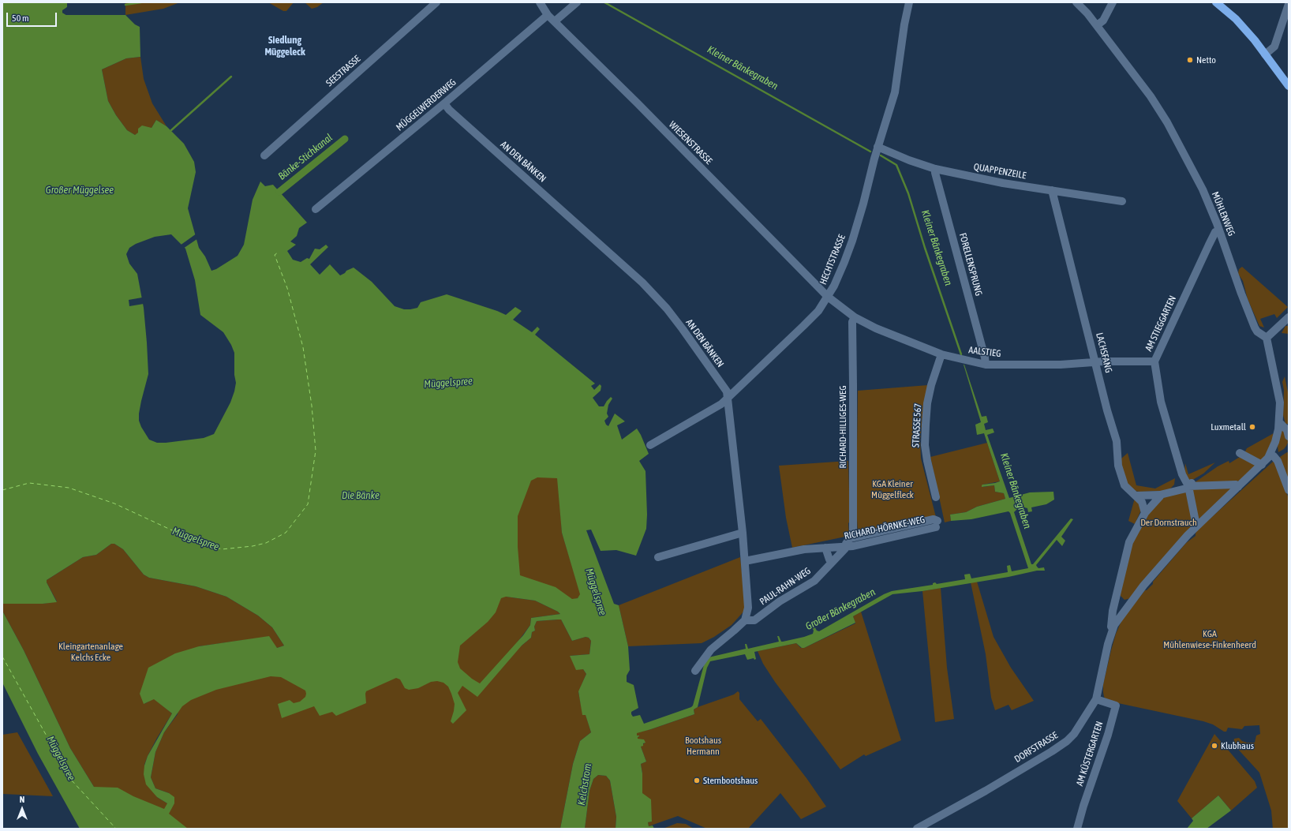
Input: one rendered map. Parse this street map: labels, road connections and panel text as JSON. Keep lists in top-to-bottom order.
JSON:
{
  "streets": {
    "street": [
      "SEESTRASSE",
      "MÜGGELWERDERWEG",
      "WIESENSTRASSE",
      "AN DEN BÄNKEN",
      "QUAPPENZEILE",
      "MÜHLENWEG",
      "HECHTSTRASSE",
      "FORELLENSPRUNG",
      "AM STIEGGARTEN",
      "AALSTIEG",
      "LACHSFANG",
      "STRASSE 567",
      "RICHARD-HILLIGES-WEG",
      "RICHARD-HÖRNKE-WEG",
      "PAUL-RAHN-WEG",
      "DORFSTRASSE",
      "AM KÜSTERGARTEN"
    ]
  },
  "crossings": [
    ["MÜGGELWERDERWEG", "WIESENSTRASSE"],
    ["MÜGGELWERDERWEG", "AN DEN BÄNKEN"],
    ["WIESENSTRASSE", "HECHTSTRASSE"],
    ["WIESENSTRASSE", "AALSTIEG"],
    ["AN DEN BÄNKEN", "HECHTSTRASSE"],
    ["AN DEN BÄNKEN", "RICHARD-HÖRNKE-WEG"],
    ["AN DEN BÄNKEN", "PAUL-RAHN-WEG"],
    ["QUAPPENZEILE", "HECHTSTRASSE"],
    ["QUAPPENZEILE", "FORELLENSPRUNG"],
    ["QUAPPENZEILE", "LACHSFANG"],
    ["MÜHLENWEG", "AM STIEGGARTEN"],
    ["HECHTSTRASSE", "AALSTIEG"],
    ["FORELLENSPRUNG", "AALSTIEG"],
    ["AM STIEGGARTEN", "AALSTIEG"],
    ["AM STIEGGARTEN", "DORFSTRASSE"],
    ["AALSTIEG", "LACHSFANG"],
    ["AALSTIEG", "STRASSE 567"],
    ["AALSTIEG", "RICHARD-HILLIGES-WEG"],
    ["LACHSFANG", "DORFSTRASSE"],
    ["RICHARD-HILLIGES-WEG", "RICHARD-HÖRNKE-WEG"],
    ["RICHARD-HILLIGES-WEG", "PAUL-RAHN-WEG"],
    ["RICHARD-HÖRNKE-WEG", "PAUL-RAHN-WEG"],
    ["DORFSTRASSE", "AM KÜSTERGARTEN"]
  ],
  "districts": ["Siedlung Müggeleck"],
  "water": [
    "Kleiner Bänkegraben",
    "Bänke-Stichkanal",
    "Großer Müggelsee",
    "Müggelspree",
    "Die Bänke",
    "Großer Bänkegraben",
    "Kelchstrom"
  ],
  "parks": [
    "KGA Kleiner Müggelfleck",
    "Der Dornstrauch",
    "KGA Mühlenwiese-Finkenheerd",
    "Kleingartenanlage Kelchs Ecke",
    "Bootshaus Hermann"
  ],
  "places": [
    "Netto",
    "Luxmetall",
    "Klubhaus",
    "Sternbootshaus"
  ],
  "scale_bar": "50 m",
  "north": "top"
}
